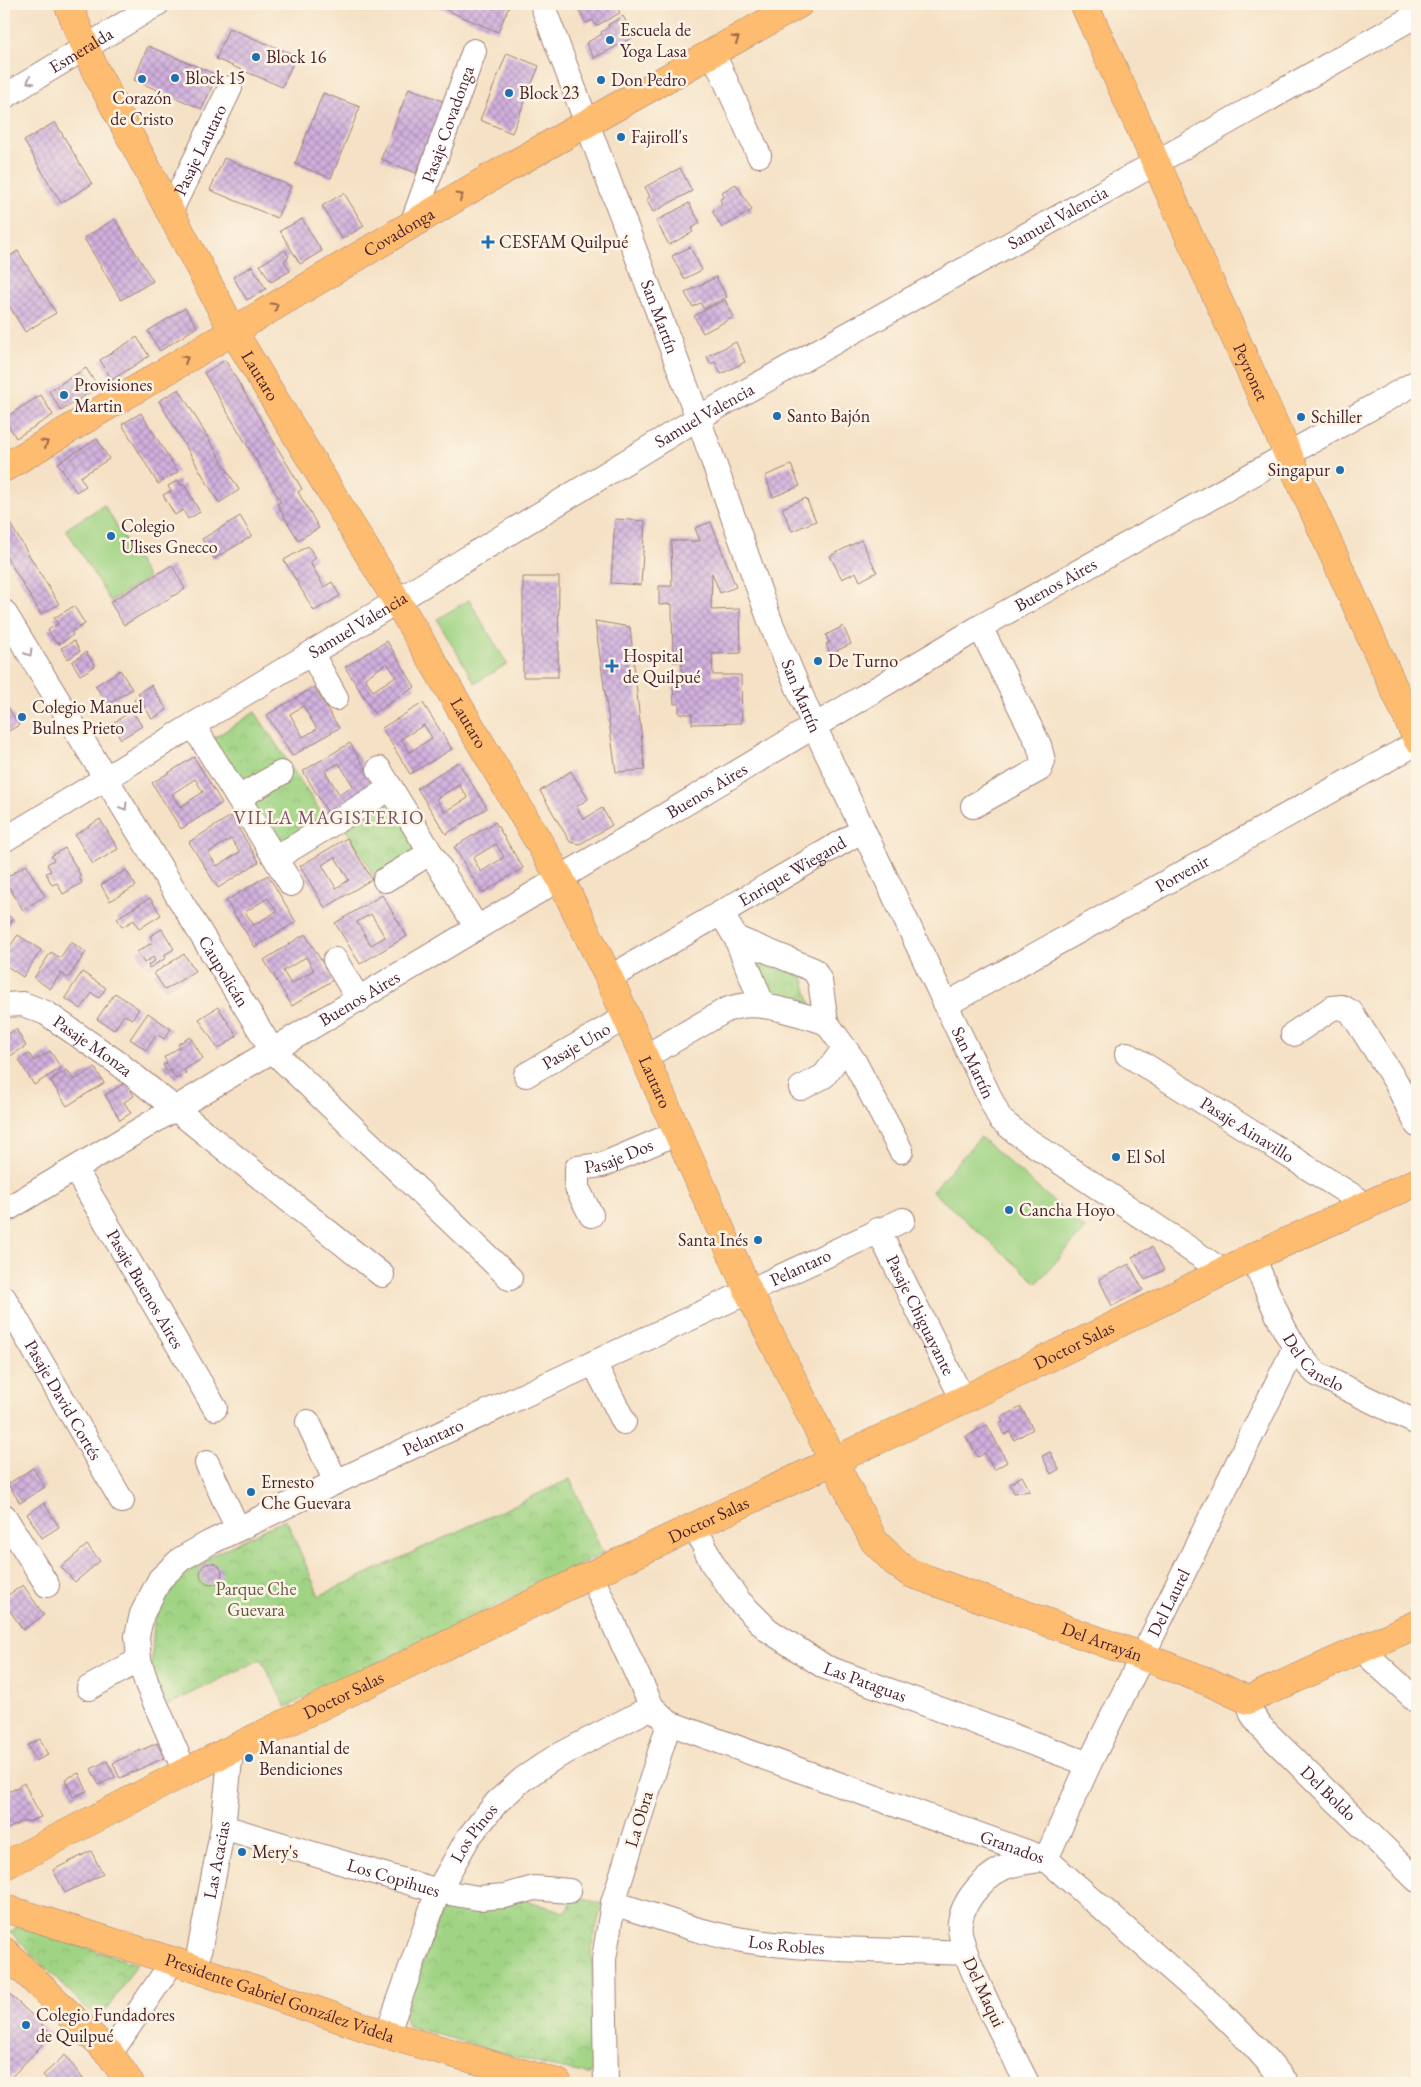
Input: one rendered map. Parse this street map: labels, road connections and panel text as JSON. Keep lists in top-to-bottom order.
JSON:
{
  "streets": {
    "main road": [
      "Covadonga",
      "Peyronet",
      "Lautaro",
      "Doctor Salas",
      "Del Arrayán",
      "Presidente Gabriel González Videla"
    ],
    "street": [
      "Esmeralda",
      "Pasaje Covadonga",
      "Pasaje Lautaro",
      "Samuel Valencia",
      "San Martín",
      "Buenos Aires",
      "Enrique Wiegand",
      "Porvenir",
      "Caupolicán",
      "Pasaje Monza",
      "Pasaje Uno",
      "Pasaje Ainavillo",
      "Pasaje Dos",
      "Pelantaro",
      "Pasaje Buenos Aires",
      "Pasaje Chiguayante",
      "Del Canelo",
      "Pasaje David Cortés",
      "Del Laurel",
      "Las Pataguas",
      "Del Boldo",
      "La Obra",
      "Los Pinos",
      "Granados",
      "Las Acacias",
      "Los Copihues",
      "Los Robles",
      "Del Maqui"
    ]
  },
  "crossings": [
    ["Esmeralda", "Lautaro"],
    ["Pasaje Covadonga", "Covadonga"],
    ["Pasaje Lautaro", "Lautaro"],
    ["Samuel Valencia", "San Martín"],
    ["Samuel Valencia", "Peyronet"],
    ["Samuel Valencia", "Lautaro"],
    ["Samuel Valencia", "Caupolicán"],
    ["Covadonga", "San Martín"],
    ["Covadonga", "Lautaro"],
    ["San Martín", "Buenos Aires"],
    ["San Martín", "Enrique Wiegand"],
    ["San Martín", "Porvenir"],
    ["San Martín", "Doctor Salas"],
    ["Peyronet", "Buenos Aires"],
    ["Lautaro", "Buenos Aires"],
    ["Lautaro", "Enrique Wiegand"],
    ["Lautaro", "Pasaje Uno"],
    ["Lautaro", "Pasaje Dos"],
    ["Lautaro", "Pelantaro"],
    ["Lautaro", "Doctor Salas"],
    ["Lautaro", "Del Arrayán"],
    ["Buenos Aires", "Caupolicán"],
    ["Buenos Aires", "Pasaje Monza"],
    ["Buenos Aires", "Pasaje Buenos Aires"],
    ["Pasaje Ainavillo", "Doctor Salas"],
    ["Pelantaro", "Pasaje Chiguayante"],
    ["Pelantaro", "Doctor Salas"],
    ["Pasaje Chiguayante", "Doctor Salas"],
    ["Doctor Salas", "Del Canelo"],
    ["Doctor Salas", "Del Arrayán"],
    ["Doctor Salas", "Las Pataguas"],
    ["Doctor Salas", "Las Acacias"],
    ["Del Canelo", "Del Laurel"],
    ["Del Laurel", "Del Arrayán"],
    ["Del Laurel", "Las Pataguas"],
    ["Del Laurel", "Granados"],
    ["Del Laurel", "Del Maqui"],
    ["Del Arrayán", "Del Boldo"],
    ["La Obra", "Los Pinos"],
    ["La Obra", "Granados"],
    ["La Obra", "Los Robles"],
    ["Los Pinos", "Granados"],
    ["Los Pinos", "Los Copihues"],
    ["Los Pinos", "Presidente Gabriel González Videla"],
    ["Granados", "Del Maqui"],
    ["Las Acacias", "Los Copihues"],
    ["Las Acacias", "Presidente Gabriel González Videla"],
    ["Los Robles", "Del Maqui"]
  ],
  "one_way": ["Esmeralda", "Covadonga"],
  "districts": ["VILLA MAGISTERIO"],
  "parks": ["Parque Che Guevara"],
  "places": {
    "other": [
      "Escuela de Yoga Lasa",
      "Block 16",
      "Block 15",
      "Corazón de Cristo",
      "Don Pedro",
      "Block 23",
      "Fajiroll's",
      "Provisiones Martin",
      "Santo Bajón",
      "Schiller",
      "Singapur",
      "Colegio Ulises Gnecco",
      "De Turno",
      "Colegio Manuel Bulnes Prieto",
      "El Sol",
      "Cancha Hoyo",
      "Santa Inés",
      "Ernesto Che Guevara",
      "Manantial de Bendiciones",
      "Mery's",
      "Colegio Fundadores de Quilpué"
    ],
    "health": ["CESFAM Quilpué", "Hospital de Quilpué"]
  }
}
